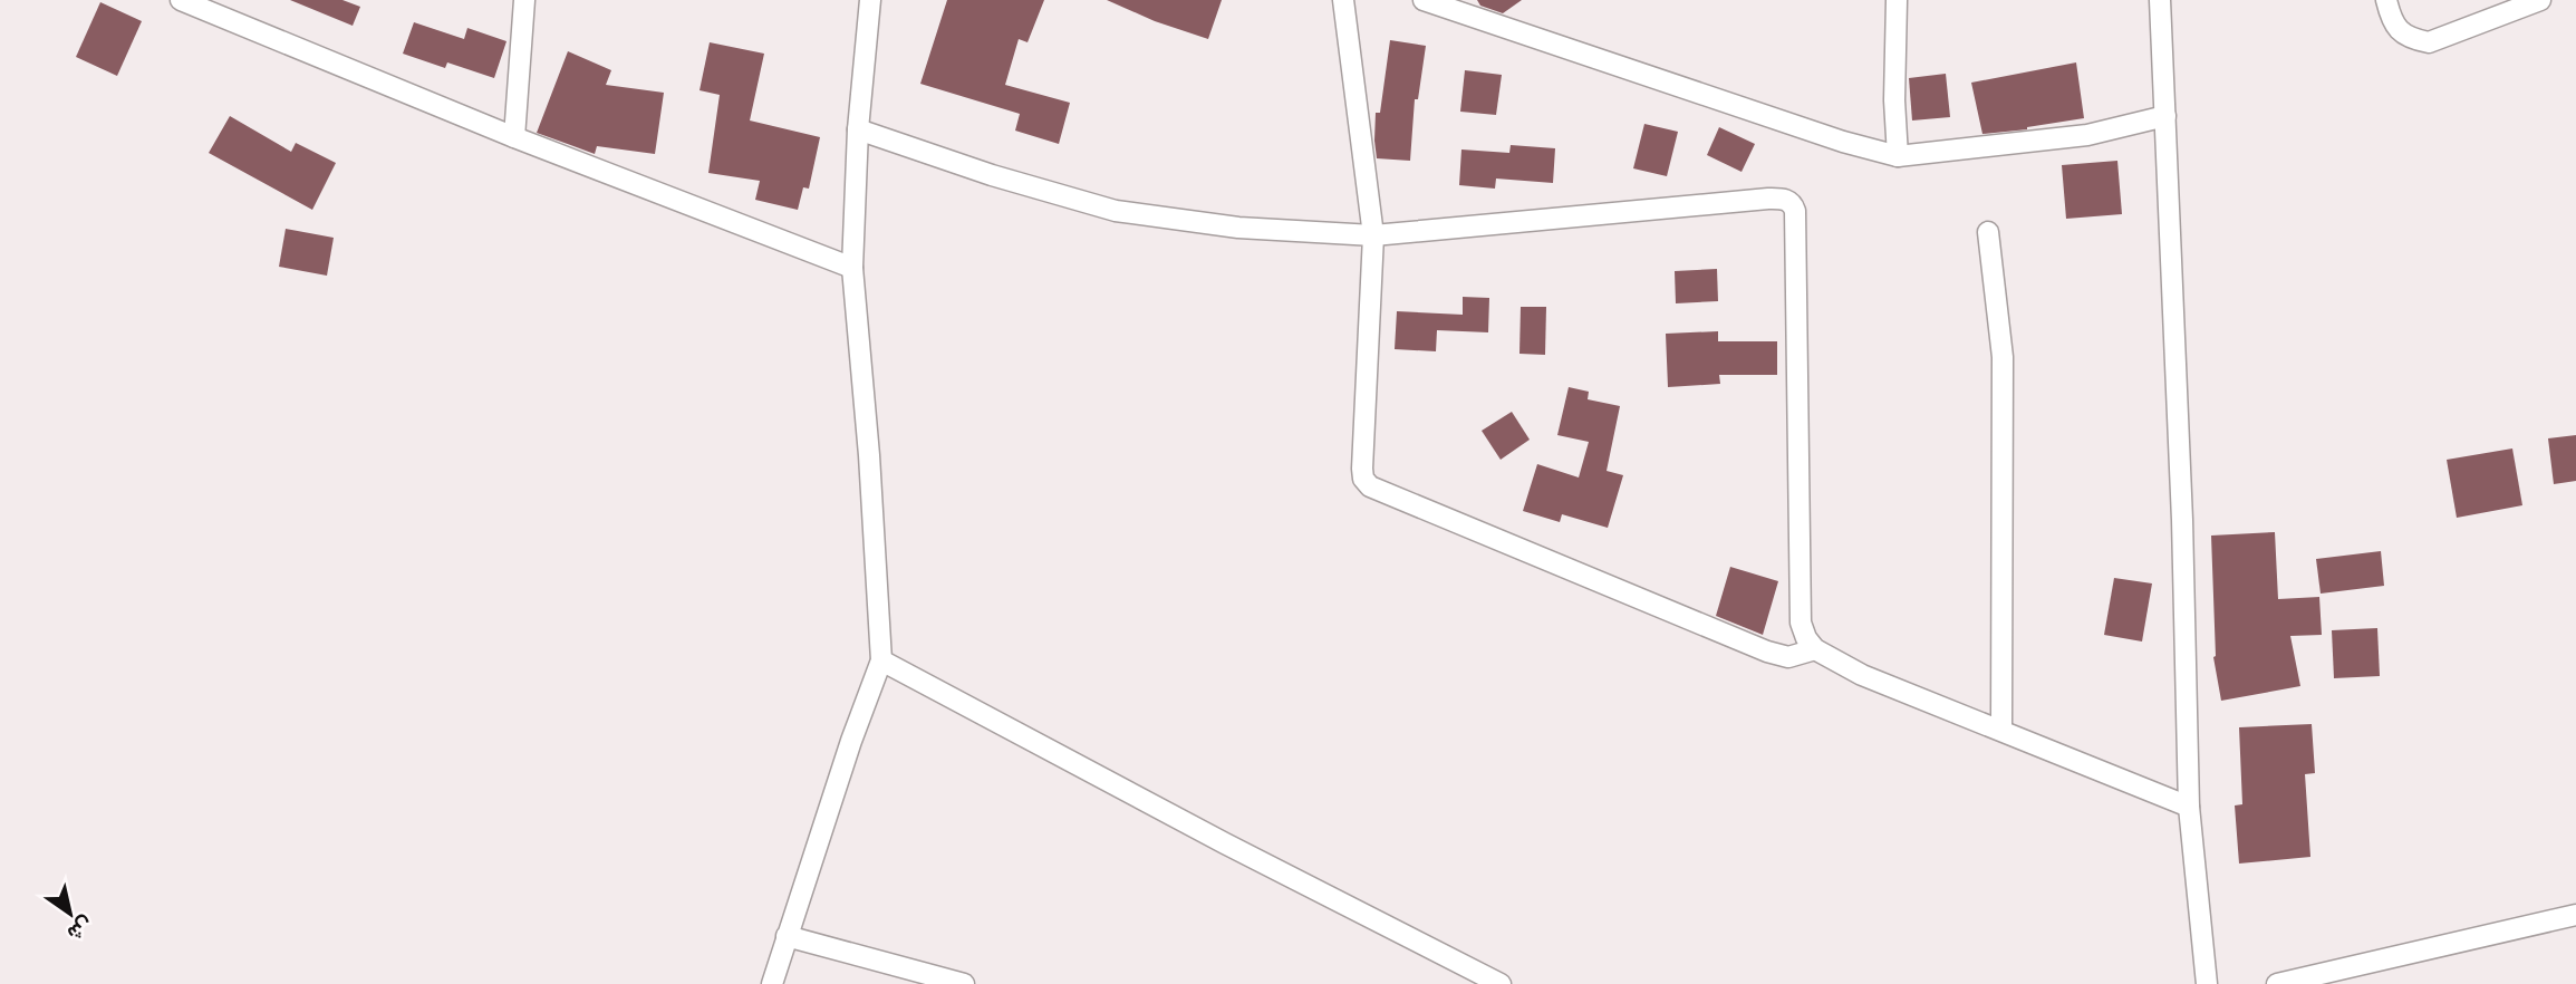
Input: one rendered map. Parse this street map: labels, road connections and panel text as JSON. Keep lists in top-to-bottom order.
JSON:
{
  "north": "bottom right"
}
